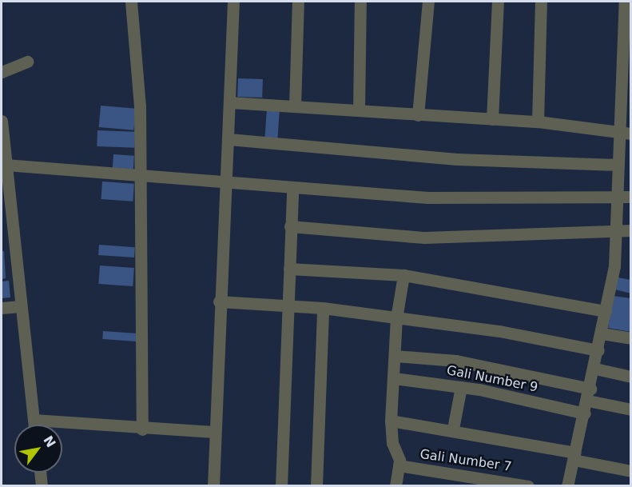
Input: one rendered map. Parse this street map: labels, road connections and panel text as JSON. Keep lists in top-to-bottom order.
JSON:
{
  "streets": {
    "street": ["Gali Number 9", "Gali Number 7"]
  },
  "north": "top right"
}
